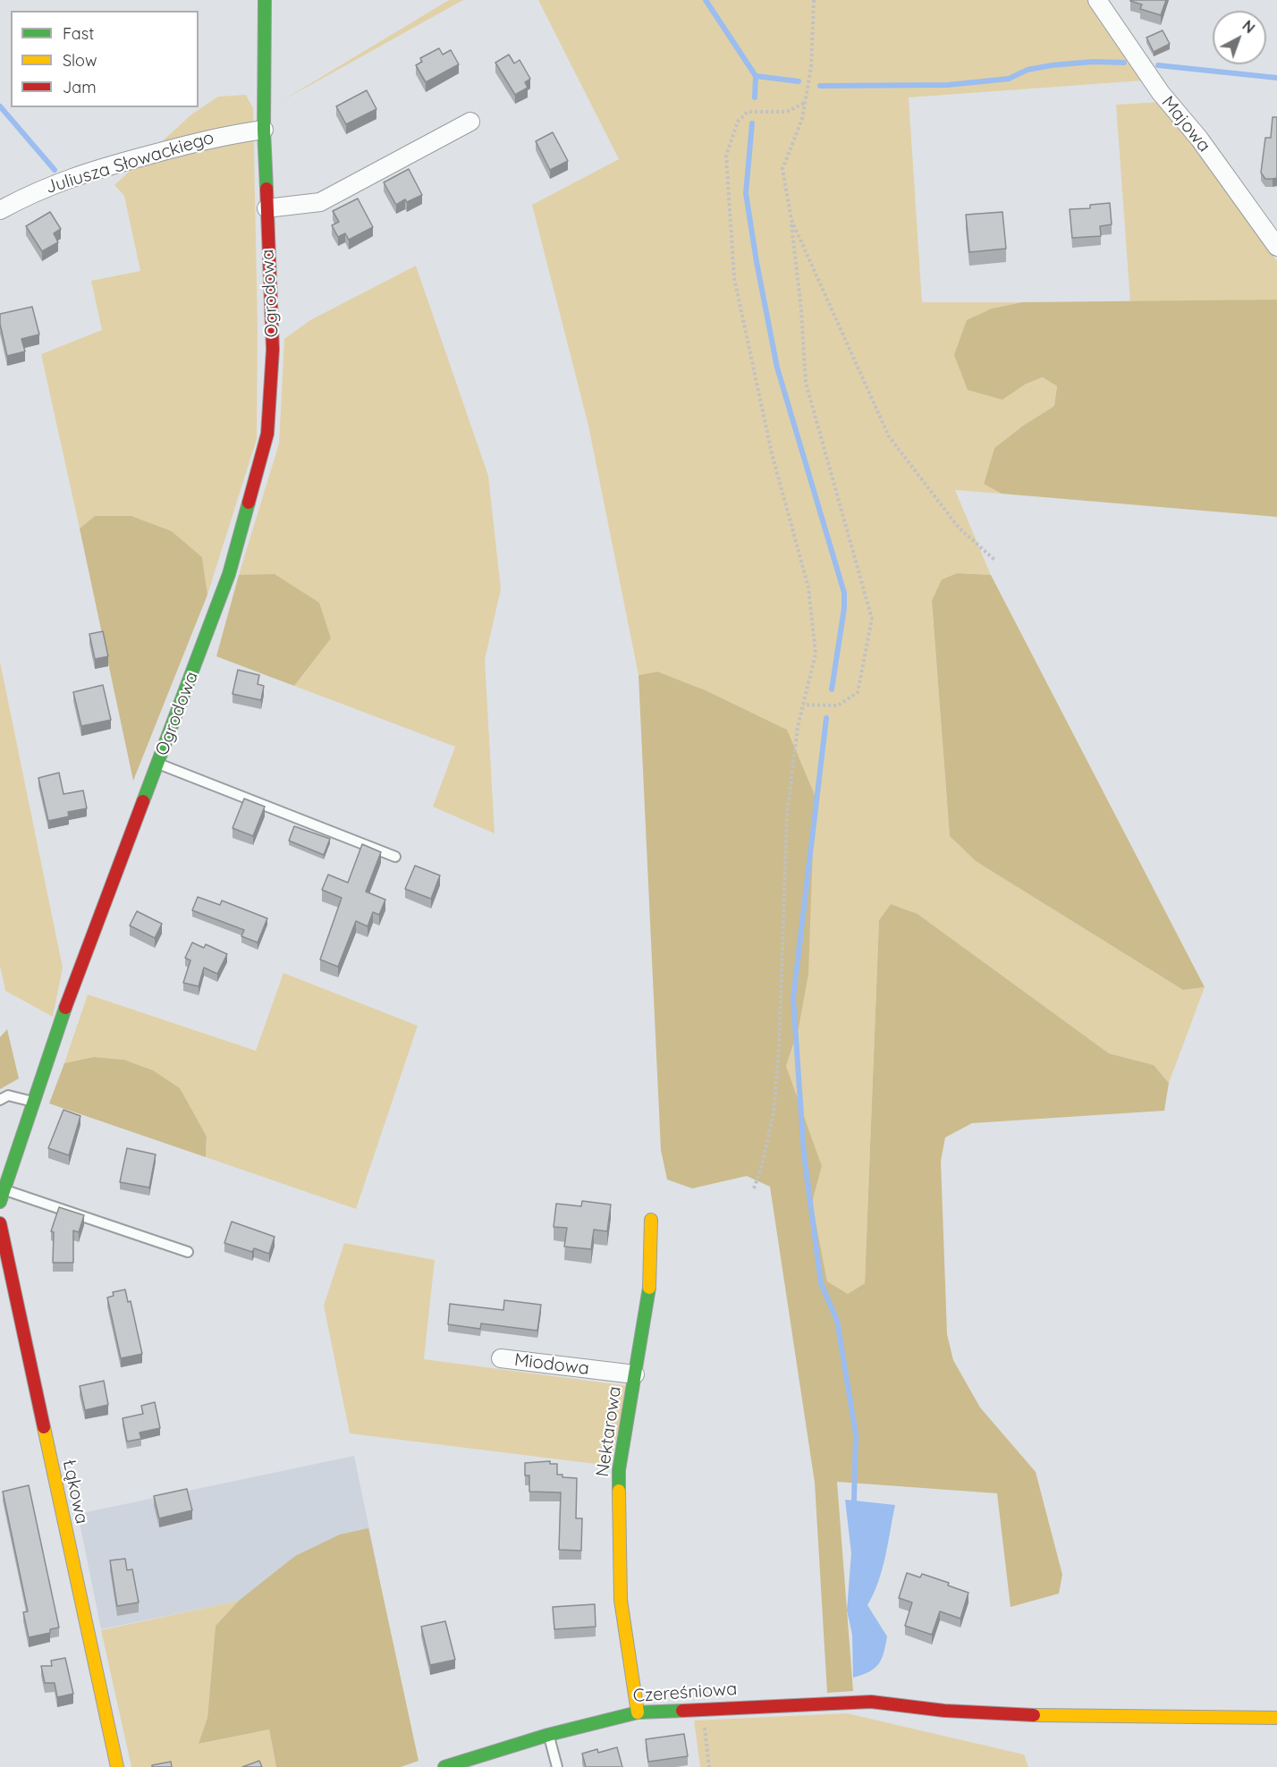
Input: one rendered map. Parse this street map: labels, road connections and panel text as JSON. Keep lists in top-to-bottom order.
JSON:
{
  "streets": {
    "street": [
      "Majowa",
      "Juliusza Słowackiego",
      "Ogrodowa",
      "Miodowa",
      "Nektarowa",
      "Łąkowa",
      "Czereśniowa"
    ]
  },
  "crossings": [
    ["Juliusza Słowackiego", "Ogrodowa"],
    ["Miodowa", "Nektarowa"],
    ["Nektarowa", "Czereśniowa"]
  ],
  "legend": ["Fast", "Slow", "Jam"],
  "north": "top right"
}
